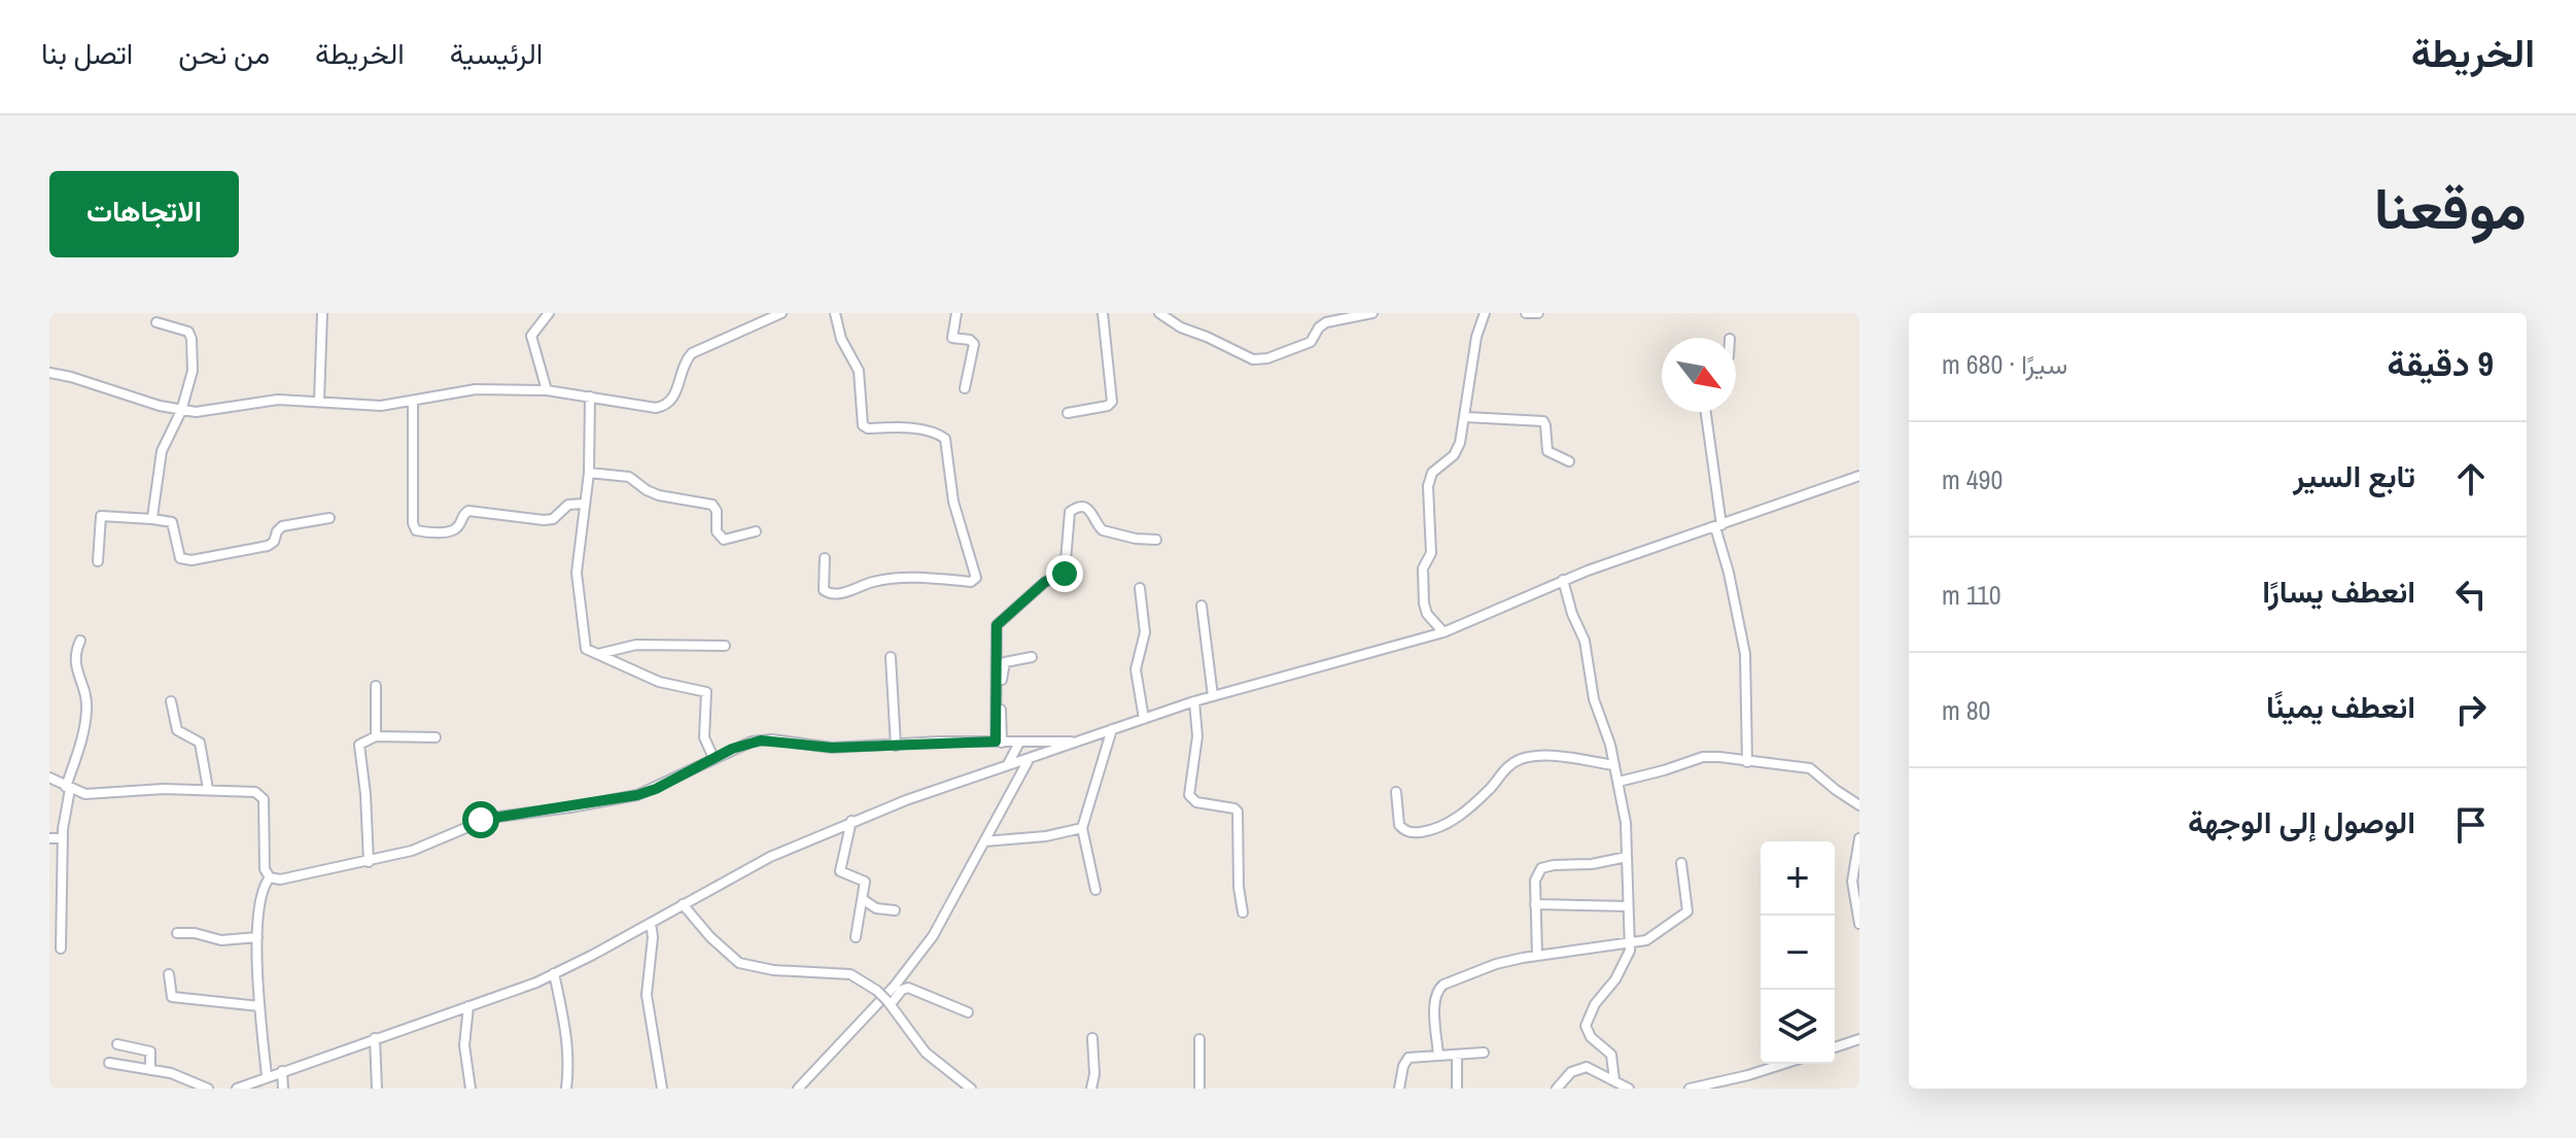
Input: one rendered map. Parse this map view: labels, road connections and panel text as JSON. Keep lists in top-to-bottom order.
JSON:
{
  "north": "bottom right",
  "page": {
    "header": "الخريطة",
    "nav": [
      "الرئيسية",
      "الخريطة",
      "من نحن",
      "اتصل بنا"
    ],
    "title": "موقعنا",
    "buttons": "الاتجاهات",
    "heading": ["9 دقيقة", "سيرًا · 680 m"],
    "list": [
      ["تابع السير", "490 m"],
      ["انعطف يسارًا", "110 m"],
      ["انعطف يمينًا", "80 m"],
      "الوصول إلى الوجهة"
    ],
    "map_buttons": ["+", "−"]
  }
}
